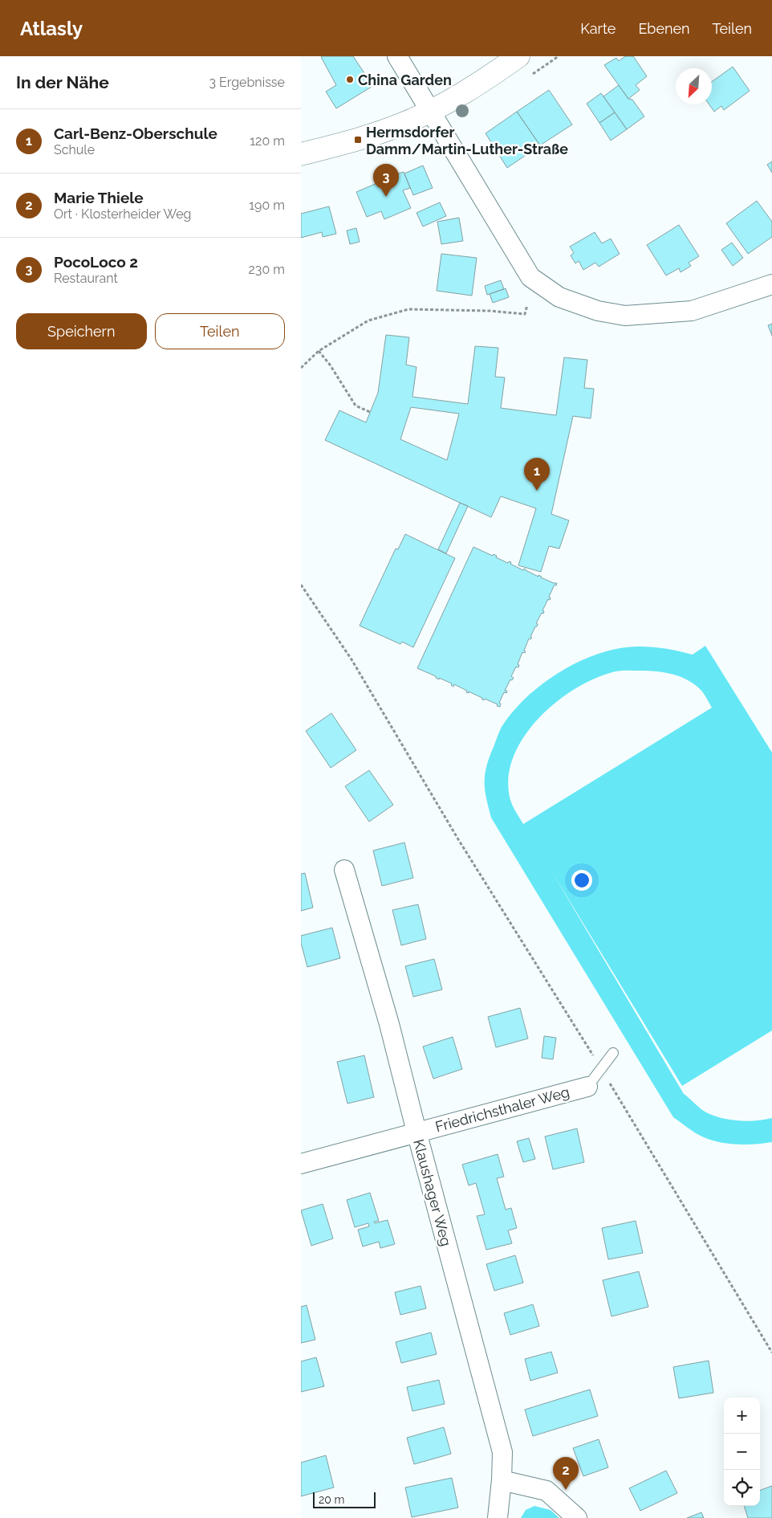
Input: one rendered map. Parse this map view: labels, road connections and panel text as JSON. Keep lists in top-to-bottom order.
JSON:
{
  "streets": {
    "street": ["Friedrichsthaler Weg", "Klaushager Weg"]
  },
  "crossings": [
    ["Friedrichsthaler Weg", "Klaushager Weg"]
  ],
  "places": {
    "other": ["China Garden"],
    "transit": ["Hermsdorfer Damm/Martin-Luther-Straße"]
  },
  "scale_bar": "20 m",
  "north": "bottom left",
  "page": {
    "header": "Atlasly",
    "nav": ["Karte", "Ebenen", "Teilen"],
    "heading": ["In der Nähe", "3 Ergebnisse"],
    "list": [
      {
        "mark": "1",
        "name": "Carl-Benz-Oberschule",
        "note": "Schule",
        "value": "120 m"
      },
      {
        "mark": "2",
        "name": "Marie Thiele",
        "note": "Ort · Klosterheider Weg",
        "value": "190 m"
      },
      {
        "mark": "3",
        "name": "PocoLoco 2",
        "note": "Restaurant",
        "value": "230 m"
      }
    ],
    "pins": ["3", "1", "2"],
    "buttons": ["Speichern", "Teilen"],
    "map_buttons": ["+", "−"],
    "scale": "20 m"
  }
}
